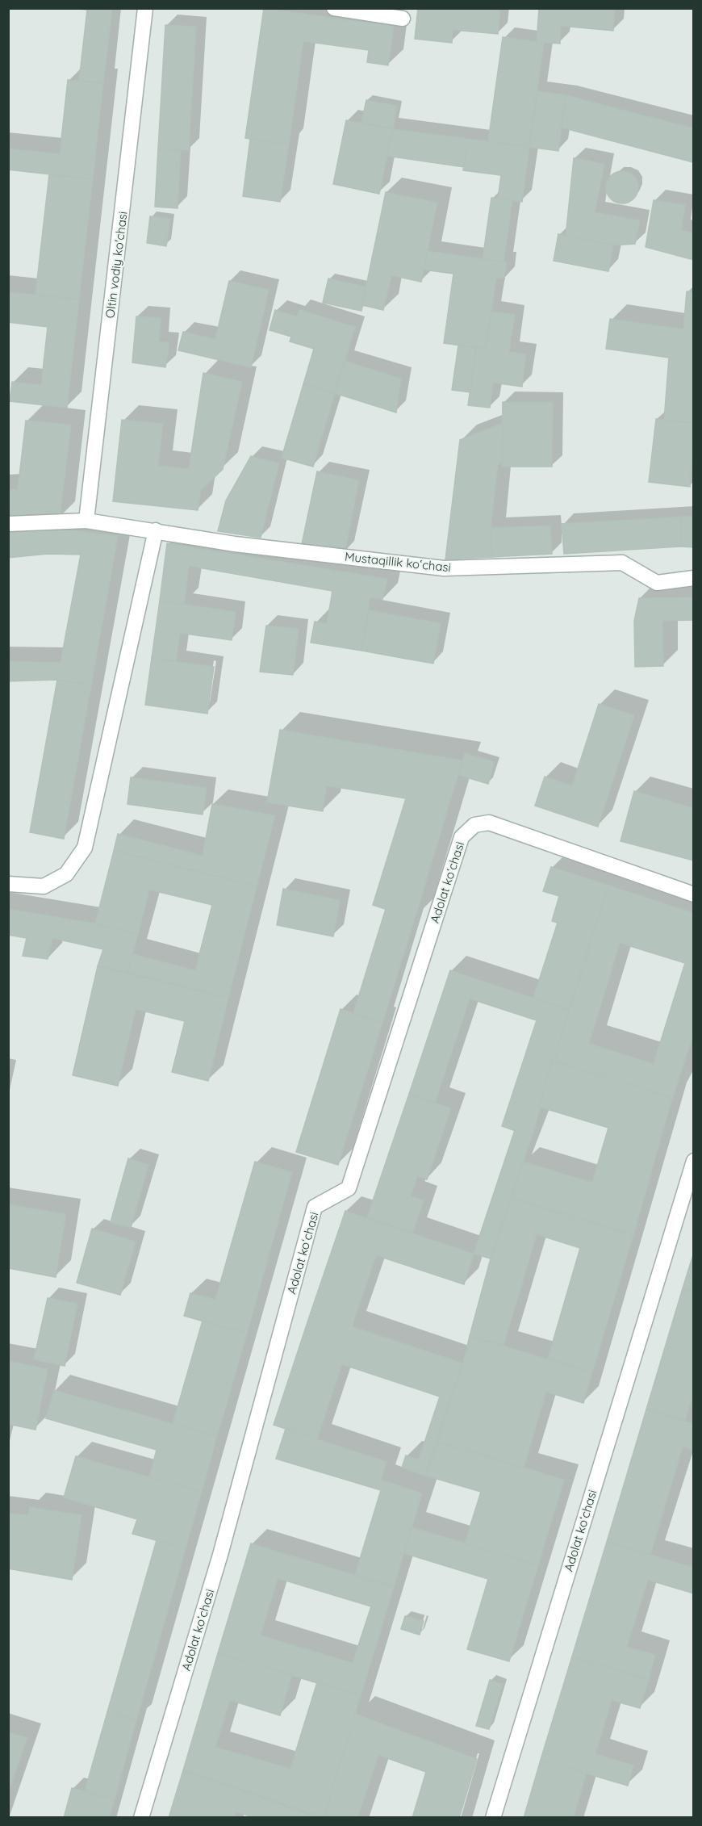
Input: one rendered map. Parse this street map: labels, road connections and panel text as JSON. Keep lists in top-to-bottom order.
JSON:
{
  "streets": {
    "street": ["Oltin vodiy ko'chasi", "Mustaqillik ko‘chasi", "Adolat koʻchasi"]
  },
  "crossings": [
    ["Oltin vodiy ko'chasi", "Mustaqillik ko‘chasi"]
  ]
}
